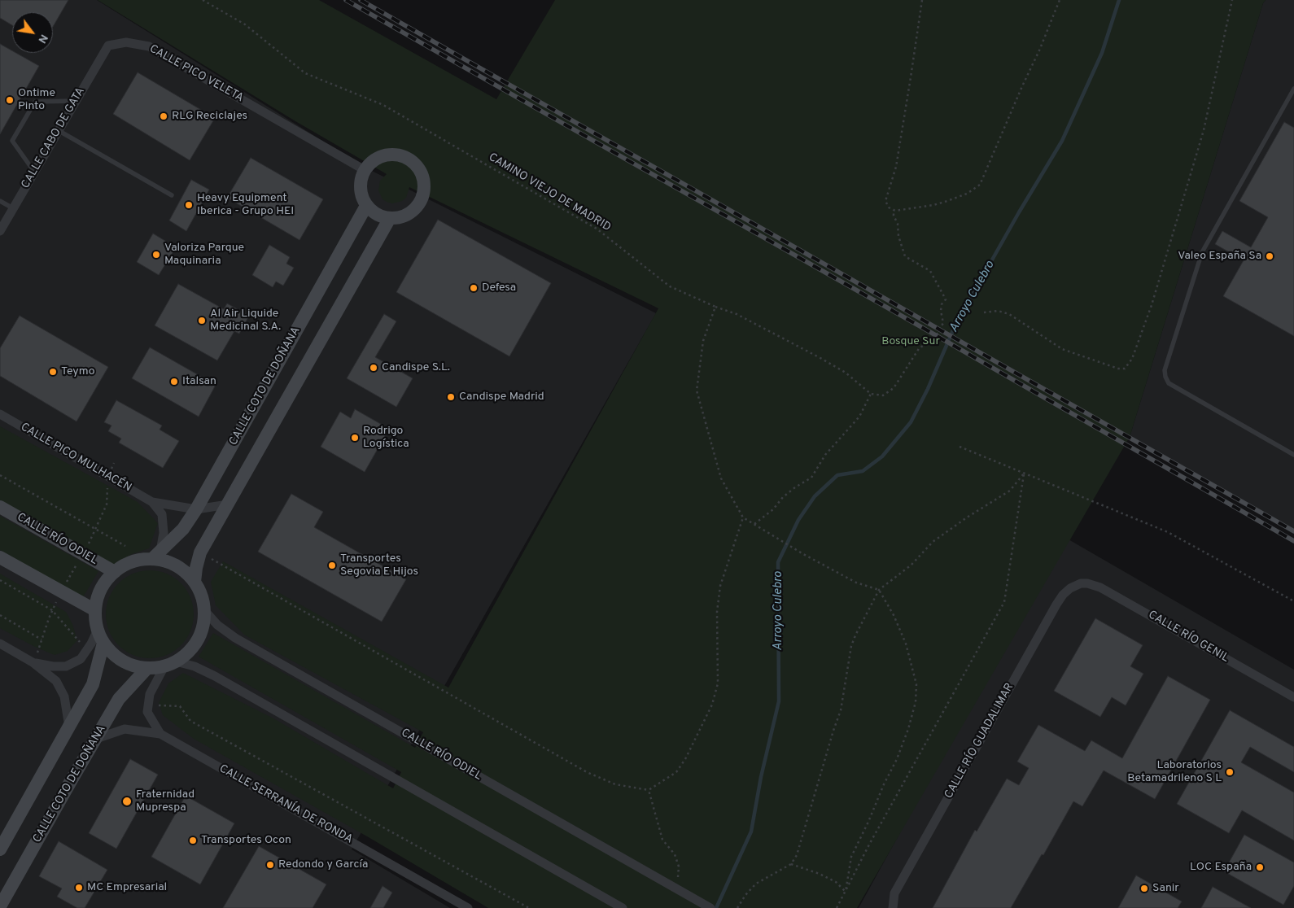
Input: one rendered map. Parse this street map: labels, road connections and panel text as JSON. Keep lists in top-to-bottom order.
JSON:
{
  "streets": {
    "street": [
      "CALLE PICO VELETA",
      "CALLE CABO DE GATA",
      "CALLE COTO DE DOÑANA",
      "CALLE PICO MULHACÉN",
      "CALLE RÍO ODIEL",
      "CALLE RÍO GENIL",
      "CALLE RÍO GUADALIMAR",
      "CALLE SERRANÍA DE RONDA"
    ],
    "path": ["CAMINO VIEJO DE MADRID"]
  },
  "crossings": [
    ["CALLE PICO VELETA", "CALLE CABO DE GATA"],
    ["CALLE PICO VELETA", "CALLE COTO DE DOÑANA"],
    ["CALLE COTO DE DOÑANA", "CALLE PICO MULHACÉN"],
    ["CALLE COTO DE DOÑANA", "CALLE RÍO ODIEL"],
    ["CALLE COTO DE DOÑANA", "CALLE SERRANÍA DE RONDA"],
    ["CALLE PICO MULHACÉN", "CALLE RÍO ODIEL"],
    ["CALLE RÍO GENIL", "CALLE RÍO GUADALIMAR"]
  ],
  "water": ["Arroyo Culebro"],
  "parks": ["Bosque Sur"],
  "places": [
    "Ontime Pinto",
    "RLG Reciclajes",
    "Heavy Equipment Iberica - Grupo HEI",
    "Valoriza Parque Maquinaria",
    "Valeo España Sa",
    "Defesa",
    "Al Air Liquide Medicinal S.A.",
    "Candispe S.L.",
    "Teymo",
    "Italsan",
    "Candispe Madrid",
    "Rodrigo Logística",
    "Transportes Segovia E Hijos",
    "Laboratorios Betamadrileno S L",
    "Fraternidad Muprespa",
    "Transportes Ocon",
    "Redondo y García",
    "LOC España",
    "MC Empresarial",
    "Sanir"
  ],
  "north": "bottom right"
}
